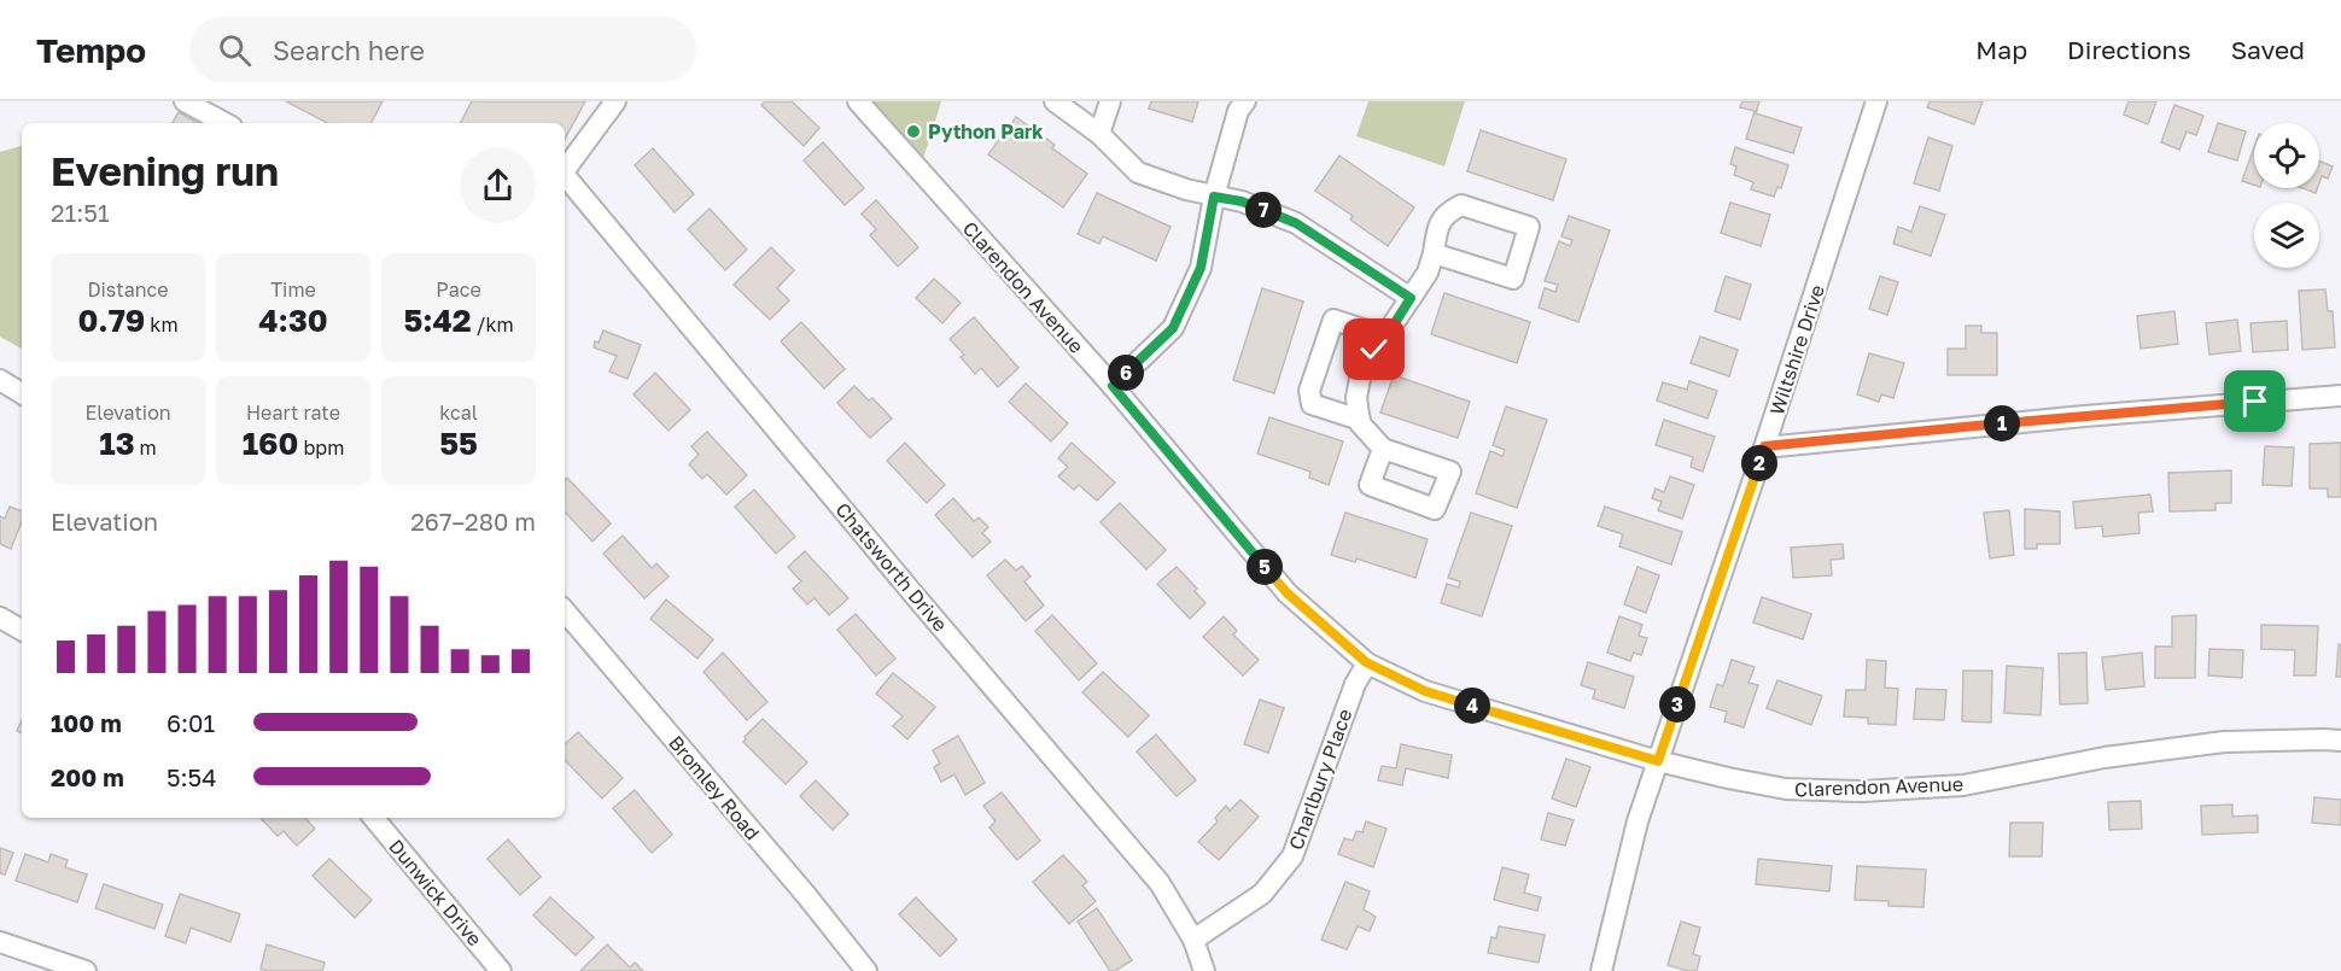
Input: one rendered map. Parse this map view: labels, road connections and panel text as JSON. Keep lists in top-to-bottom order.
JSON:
{
  "streets": {
    "street": [
      "Clarendon Avenue",
      "Wiltshire Drive",
      "Chatsworth Drive",
      "Charlbury Place",
      "Bromley Road",
      "Dunwick Drive"
    ]
  },
  "crossings": [
    ["Clarendon Avenue", "Wiltshire Drive"],
    ["Clarendon Avenue", "Charlbury Place"],
    ["Chatsworth Drive", "Charlbury Place"]
  ],
  "places": ["Python Park"],
  "page": {
    "header": "Tempo",
    "search": "Search here",
    "nav": ["Map", "Directions", "Saved"],
    "heading": ["Evening run", "21:51"],
    "pins": [
      "7",
      "6",
      "1",
      "2",
      "5",
      "3",
      "4"
    ],
    "stats": [
      ["Distance", "0.79 km"],
      ["Time", "4:30"],
      ["Pace", "5:42 /km"],
      ["Elevation", "13 m"],
      ["Heart rate", "160 bpm"],
      ["kcal", "55"]
    ],
    "chart": ["Elevation", "267–280 m"],
    "list": [
      {
        "name": "100 m",
        "note": "6:01"
      },
      {
        "name": "200 m",
        "note": "5:54"
      }
    ]
  }
}
